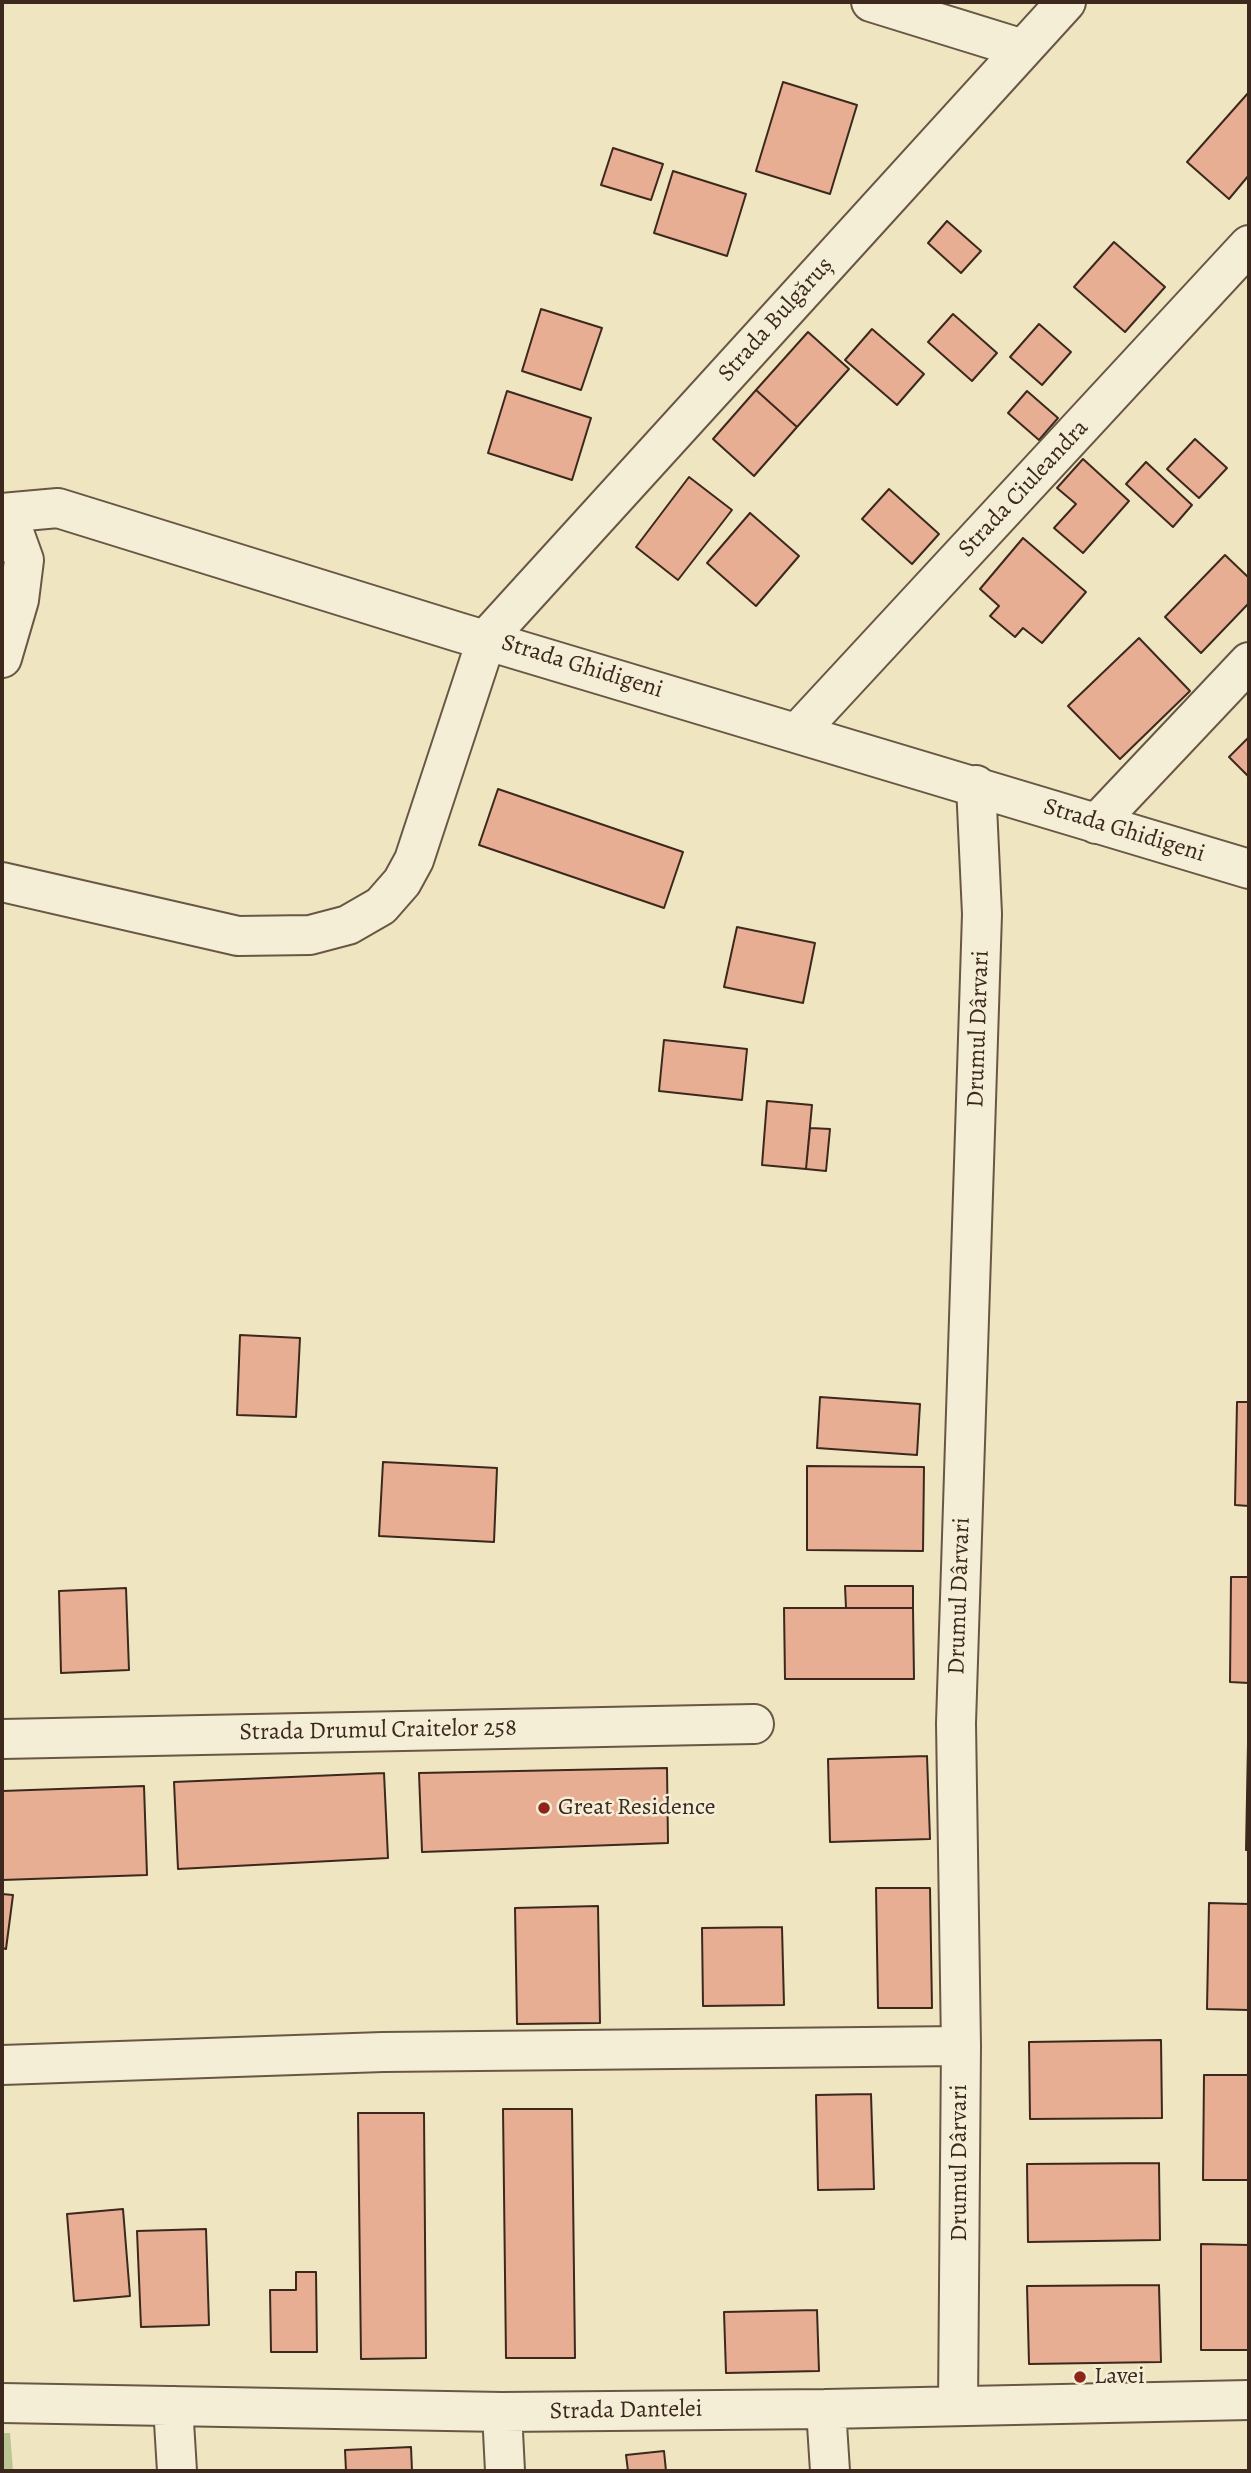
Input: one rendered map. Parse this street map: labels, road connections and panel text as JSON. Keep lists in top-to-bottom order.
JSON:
{
  "streets": {
    "street": [
      "Strada Bulgăruș",
      "Strada Ciuleandra",
      "Strada Ghidigeni",
      "Drumul Dârvari",
      "Strada Drumul Craitelor 258",
      "Strada Dantelei"
    ]
  },
  "crossings": [
    ["Strada Bulgăruș", "Strada Ghidigeni"],
    ["Strada Ciuleandra", "Strada Ghidigeni"],
    ["Strada Ghidigeni", "Drumul Dârvari"],
    ["Drumul Dârvari", "Strada Dantelei"]
  ],
  "places": ["Great Residence", "Lavei"]
}
